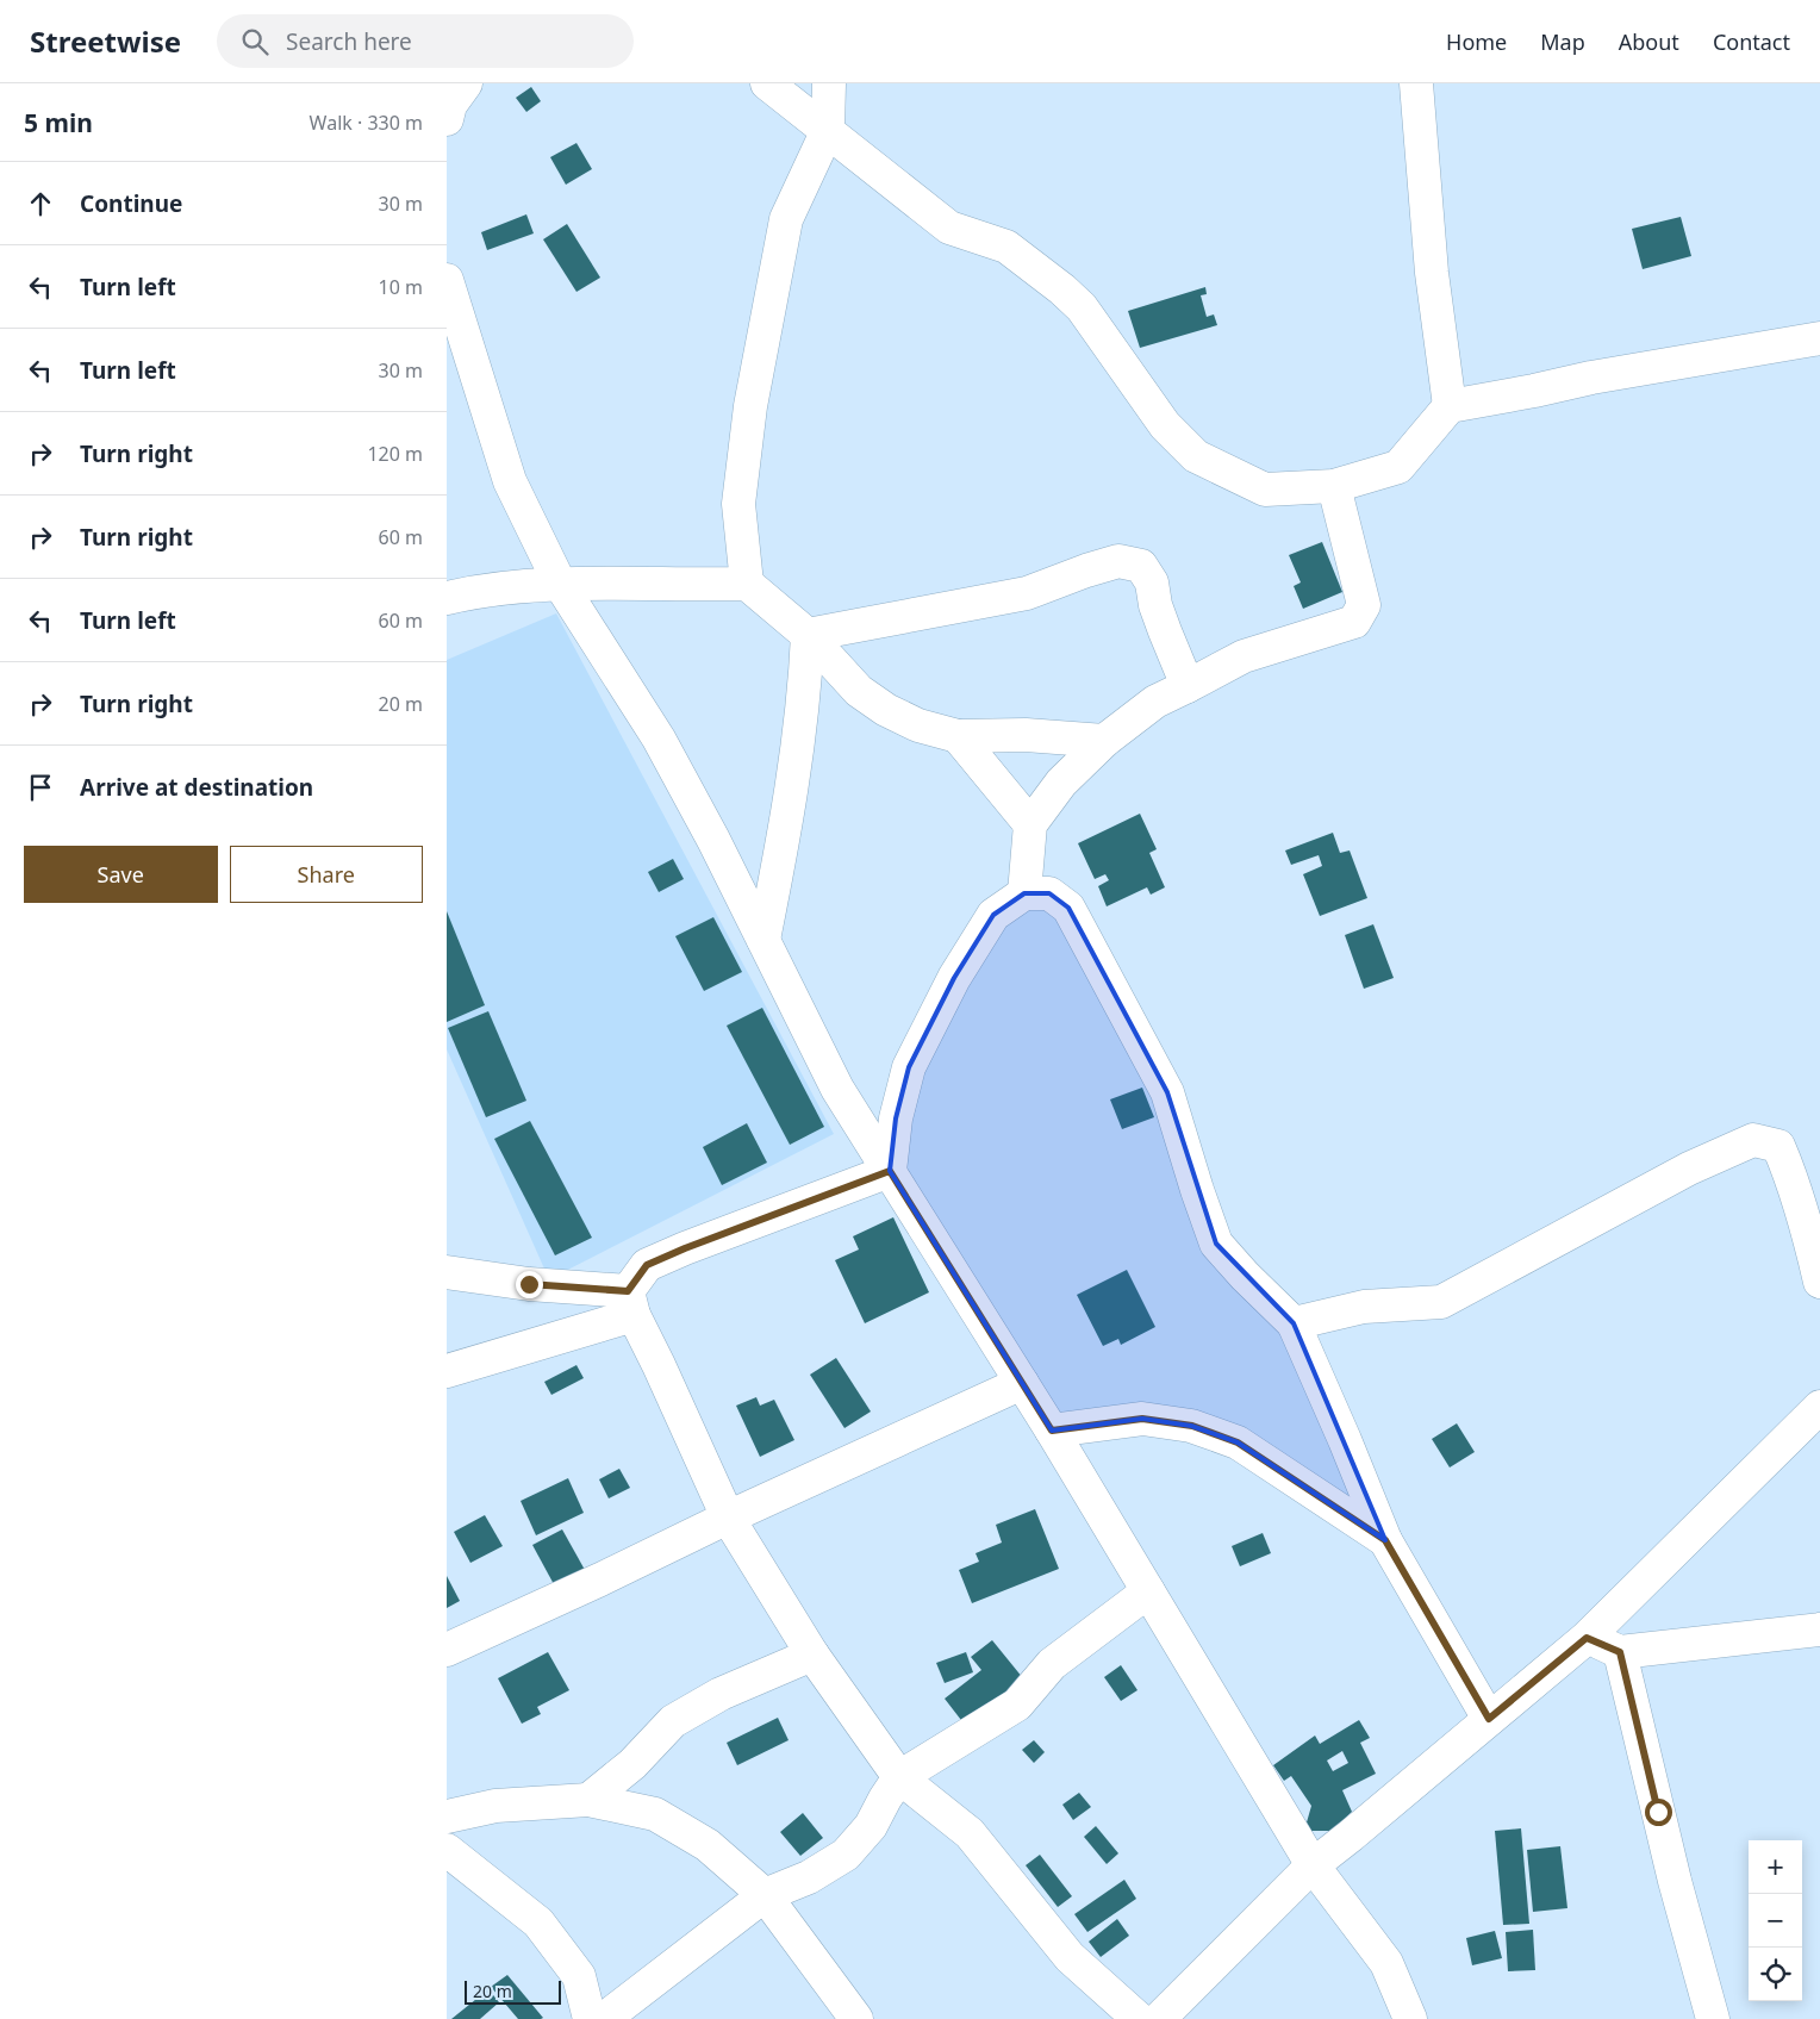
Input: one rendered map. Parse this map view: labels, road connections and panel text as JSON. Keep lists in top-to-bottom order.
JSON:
{
  "scale_bar": "20 m",
  "page": {
    "header": "Streetwise",
    "search": "Search here",
    "nav": [
      "Home",
      "Map",
      "About",
      "Contact"
    ],
    "heading": ["5 min", "Walk · 330 m"],
    "list": [
      ["Continue", "30 m"],
      ["Turn left", "10 m"],
      ["Turn left", "30 m"],
      ["Turn right", "120 m"],
      ["Turn right", "60 m"],
      ["Turn left", "60 m"],
      ["Turn right", "20 m"],
      "Arrive at destination"
    ],
    "buttons": ["Save", "Share"],
    "map_buttons": ["+", "−"],
    "scale": "20 m"
  }
}
